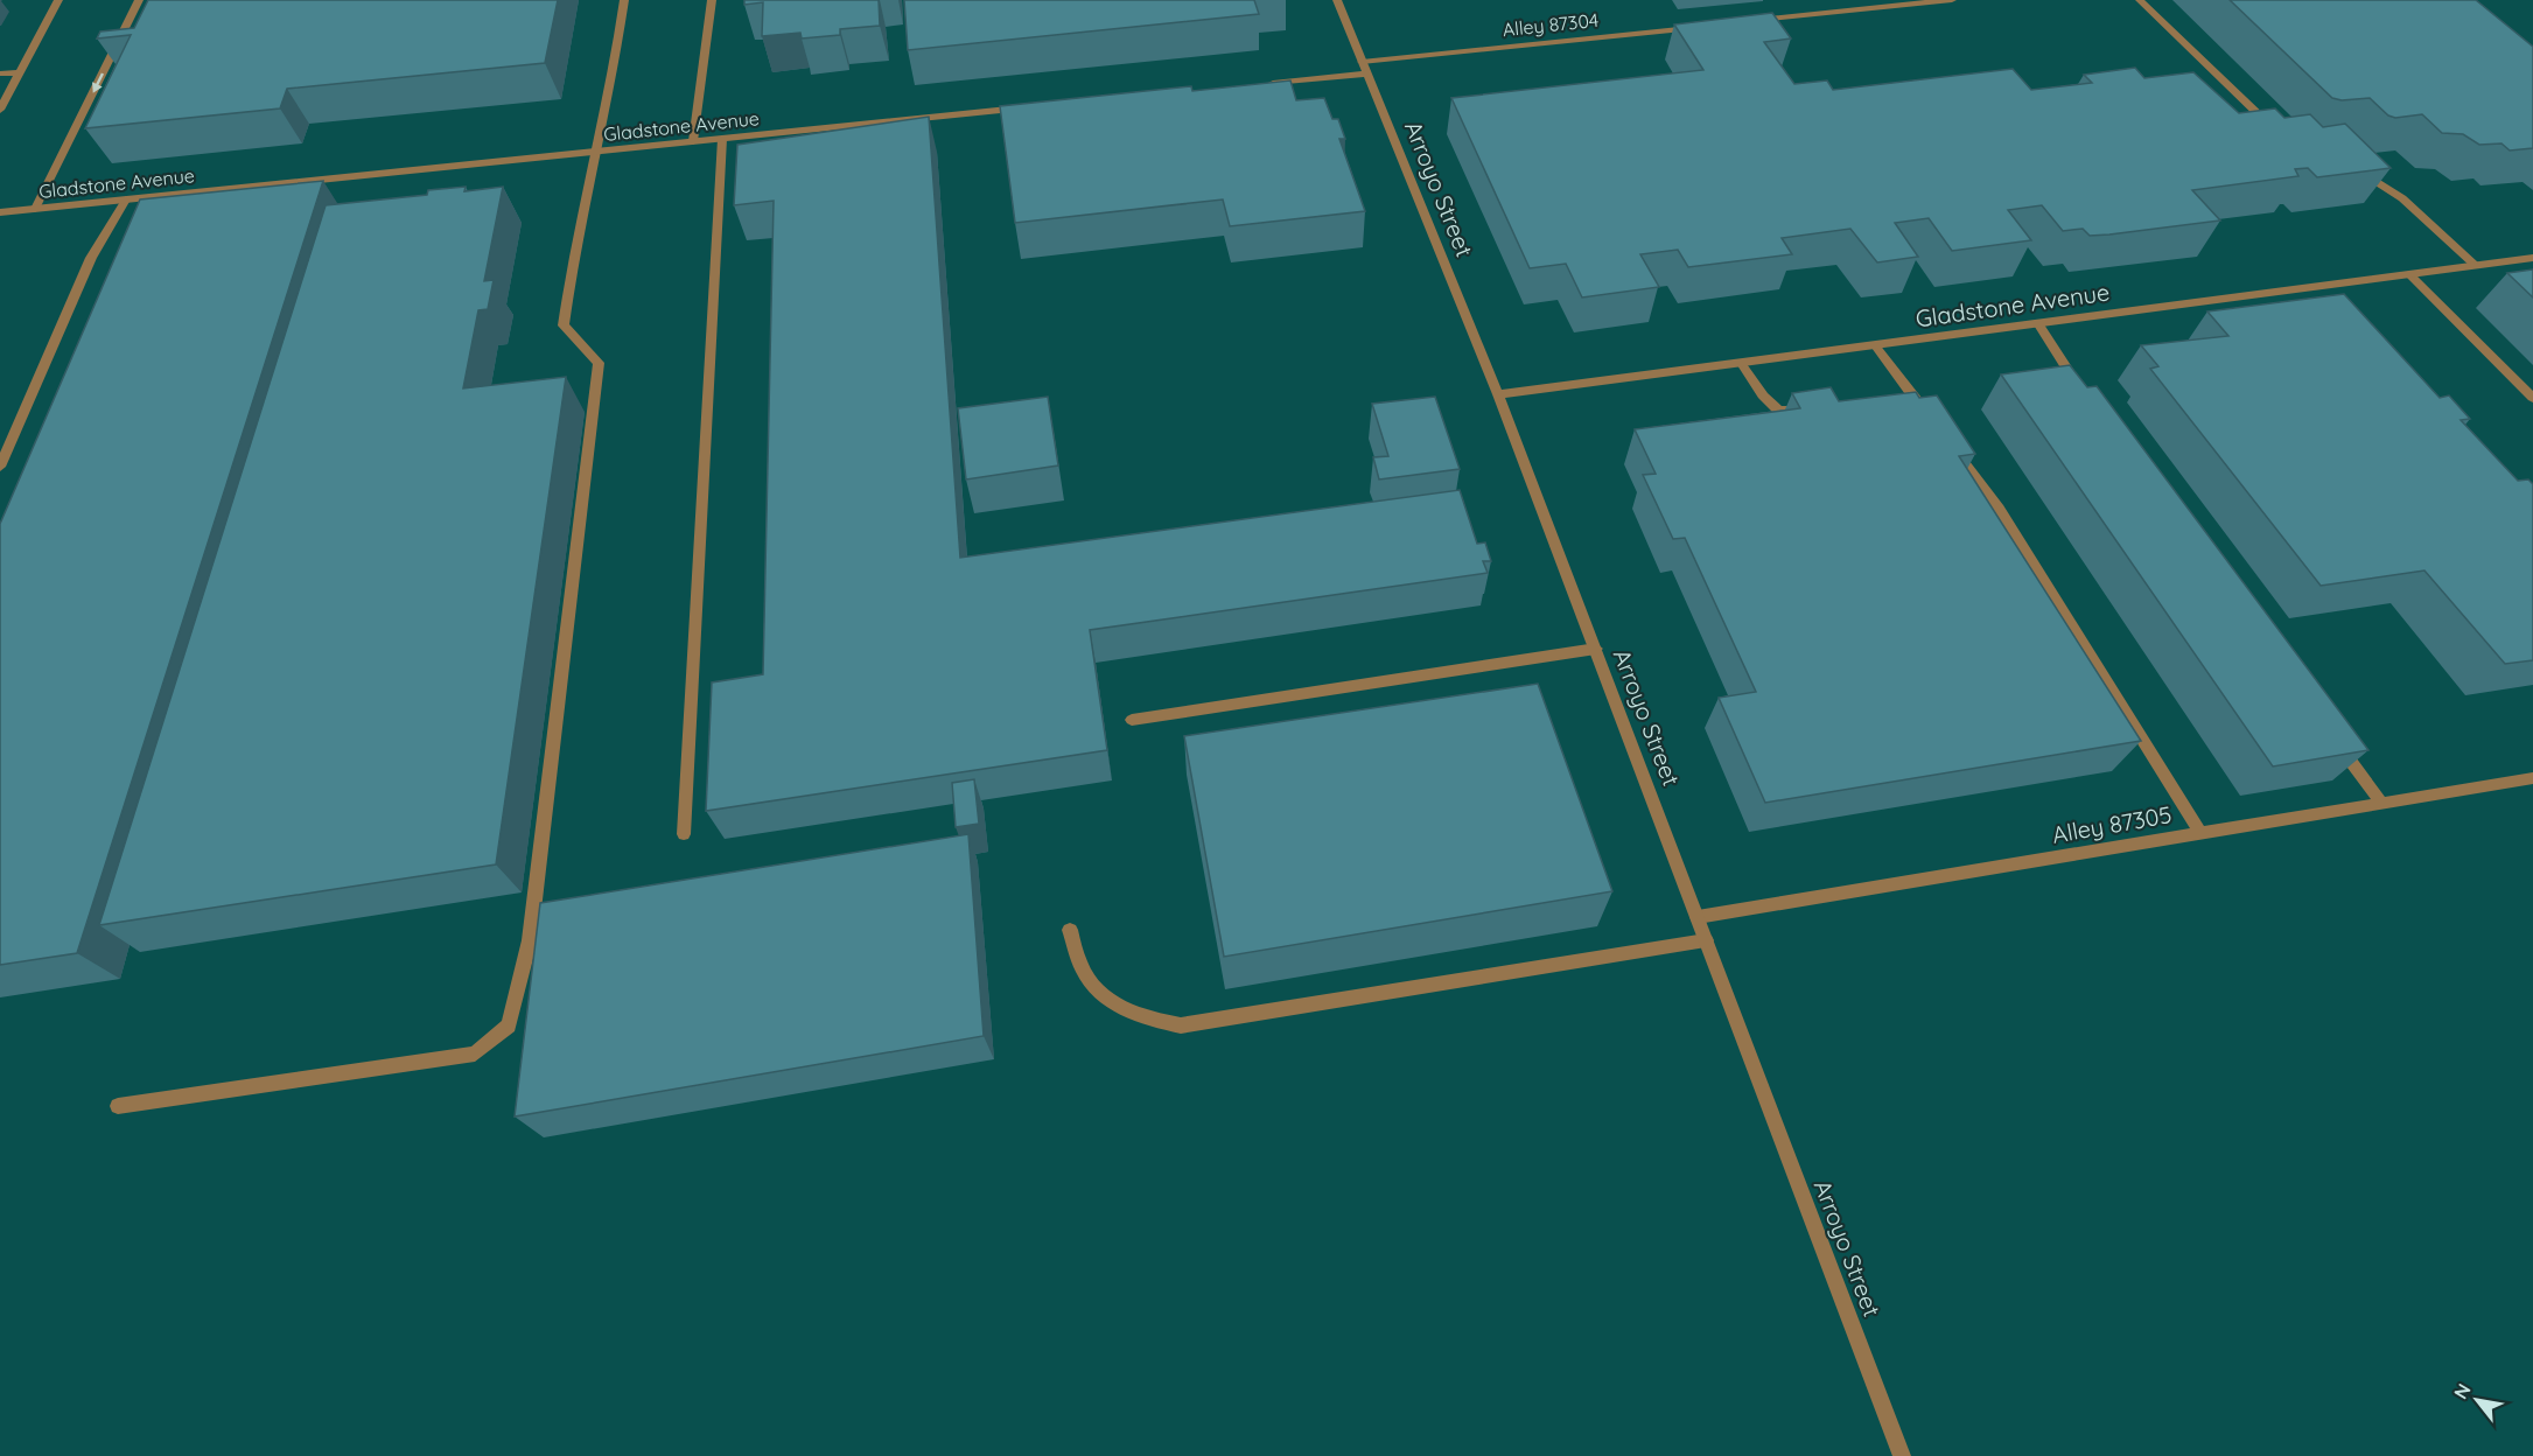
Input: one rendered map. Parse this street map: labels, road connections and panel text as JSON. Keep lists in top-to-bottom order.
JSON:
{
  "streets": {
    "street": [
      "Alley 87304",
      "Gladstone Avenue",
      "Arroyo Street",
      "Alley 87305"
    ]
  },
  "crossings": [
    ["Alley 87304", "Arroyo Street"],
    ["Gladstone Avenue", "Arroyo Street"],
    ["Arroyo Street", "Alley 87305"]
  ],
  "north": "top left"
}
